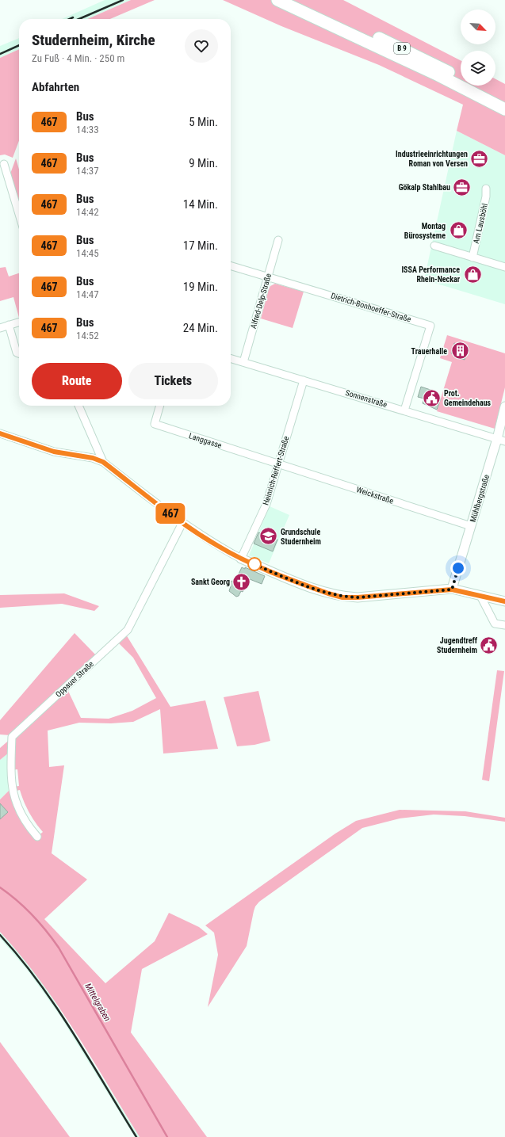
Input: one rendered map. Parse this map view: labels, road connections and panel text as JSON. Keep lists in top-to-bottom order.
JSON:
{
  "streets": {
    "highway": ["B 9"],
    "street": [
      "Am Lausböhl",
      "Alfred-Delp-Straße",
      "Dietrich-Bonhoeffer-Straße",
      "Sonnenstraße",
      "Langgasse",
      "Heinrich-Reffert-Straße",
      "Weickstraße",
      "Mühlbergstraße",
      "Oppauer Straße"
    ]
  },
  "crossings": [
    ["Alfred-Delp-Straße", "Dietrich-Bonhoeffer-Straße"],
    ["Alfred-Delp-Straße", "Sonnenstraße"],
    ["Dietrich-Bonhoeffer-Straße", "Sonnenstraße"],
    ["Sonnenstraße", "Heinrich-Reffert-Straße"],
    ["Sonnenstraße", "Mühlbergstraße"],
    ["Langgasse", "Heinrich-Reffert-Straße"],
    ["Langgasse", "Weickstraße"],
    ["Heinrich-Reffert-Straße", "Weickstraße"],
    ["Weickstraße", "Mühlbergstraße"]
  ],
  "water": ["Mittelgraben"],
  "places": {
    "office": ["Industrieeinrichtungen Roman von Versen", "Gökalp Stahlbau"],
    "shop": ["Montag Bürosysteme", "ISSA Performance Rhein-Neckar"],
    "building": ["Trauerhalle"],
    "public building": ["Prot. Gemeindehaus", "Jugendtreff Studernheim"],
    "school or university": ["Grundschule Studernheim"],
    "church": ["Sankt Georg"]
  },
  "lines": ["bus line 467"],
  "north": "bottom right",
  "page": {
    "on_map": "467",
    "heading": [
      ["Studernheim, Kirche", "Zu Fuß · 4 Min. · 250 m"],
      "Abfahrten"
    ],
    "list": [
      {
        "mark": "467",
        "name": "Bus",
        "note": "14:33",
        "value": "5 Min."
      },
      {
        "mark": "467",
        "name": "Bus",
        "note": "14:37",
        "value": "9 Min."
      },
      {
        "mark": "467",
        "name": "Bus",
        "note": "14:42",
        "value": "14 Min."
      },
      {
        "mark": "467",
        "name": "Bus",
        "note": "14:45",
        "value": "17 Min."
      },
      {
        "mark": "467",
        "name": "Bus",
        "note": "14:47",
        "value": "19 Min."
      },
      {
        "mark": "467",
        "name": "Bus",
        "note": "14:52",
        "value": "24 Min."
      }
    ],
    "buttons": ["Route", "Tickets"]
  }
}
